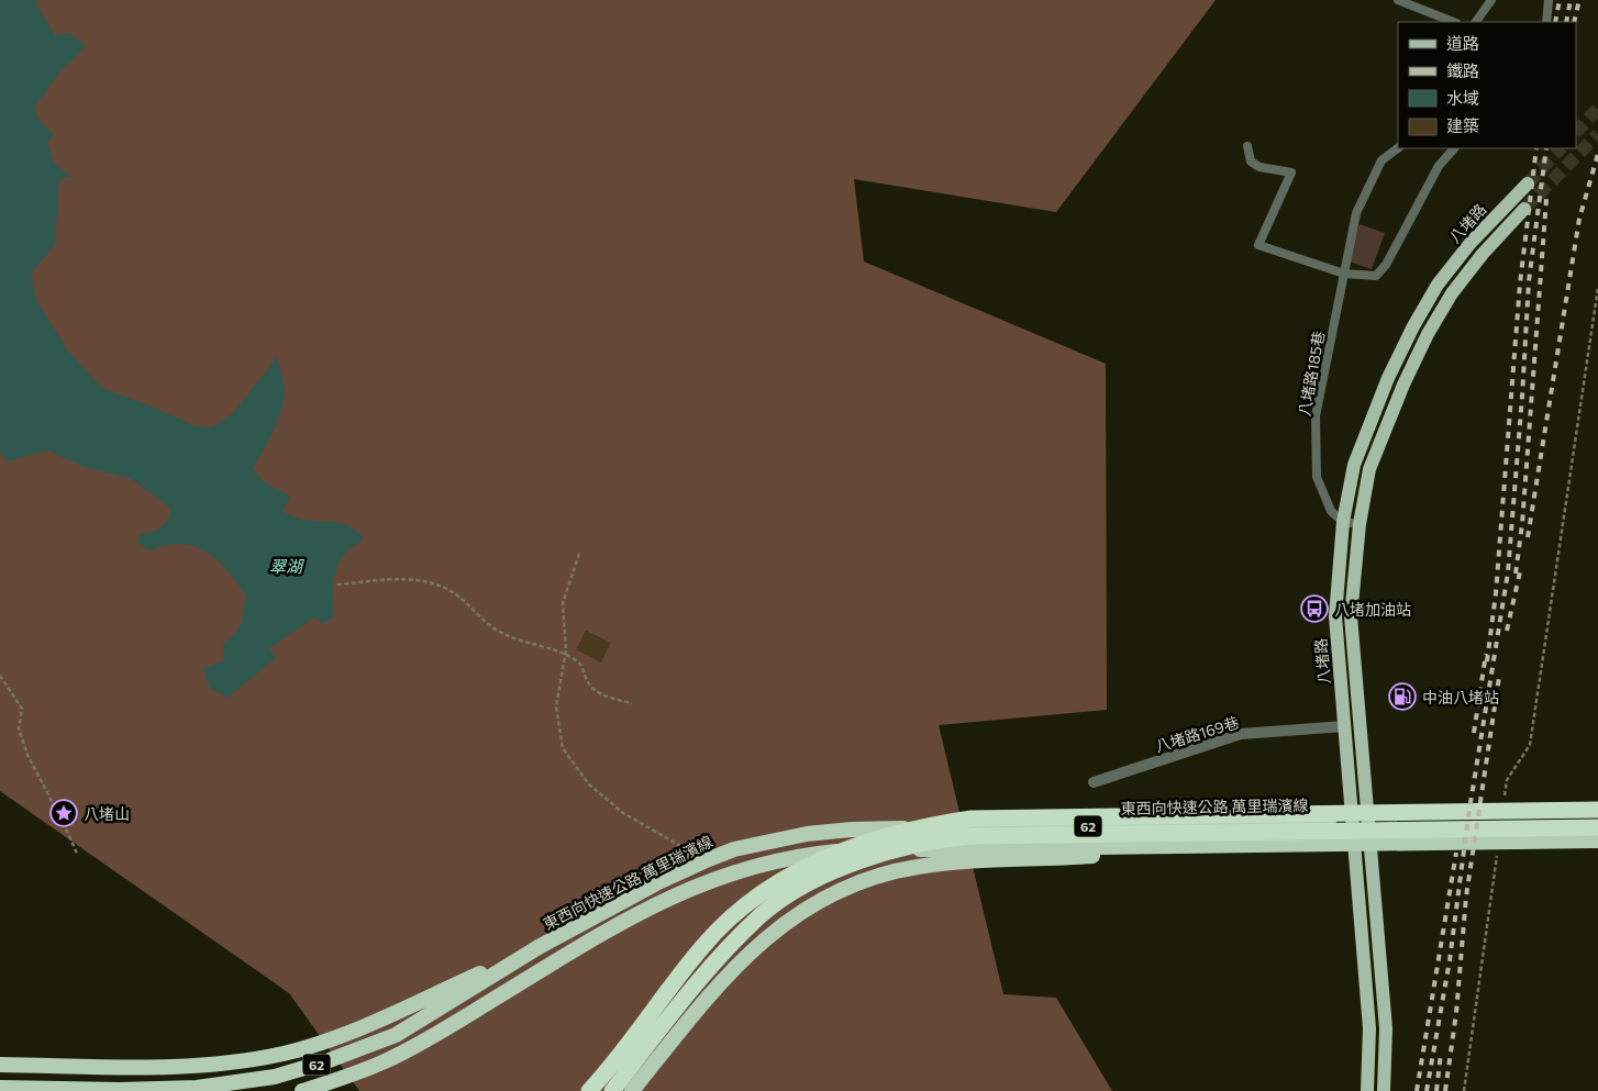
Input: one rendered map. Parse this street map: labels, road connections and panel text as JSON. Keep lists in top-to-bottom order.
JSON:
{
  "streets": {
    "highway": ["東西向快速公路 萬里瑞濱線", "62"],
    "main road": ["八堵路"],
    "street": ["八堵路169巷"],
    "lane": ["八堵路185巷"]
  },
  "crossings": [
    ["八堵路", "八堵路185巷"],
    ["八堵路", "八堵路169巷"]
  ],
  "water": ["翠湖"],
  "places": {
    "bus stop": ["八堵加油站"],
    "fuel station": ["中油八堵站"],
    "place": ["八堵山"]
  },
  "legend": [
    "道路",
    "鐵路",
    "水域",
    "建築"
  ]
}
